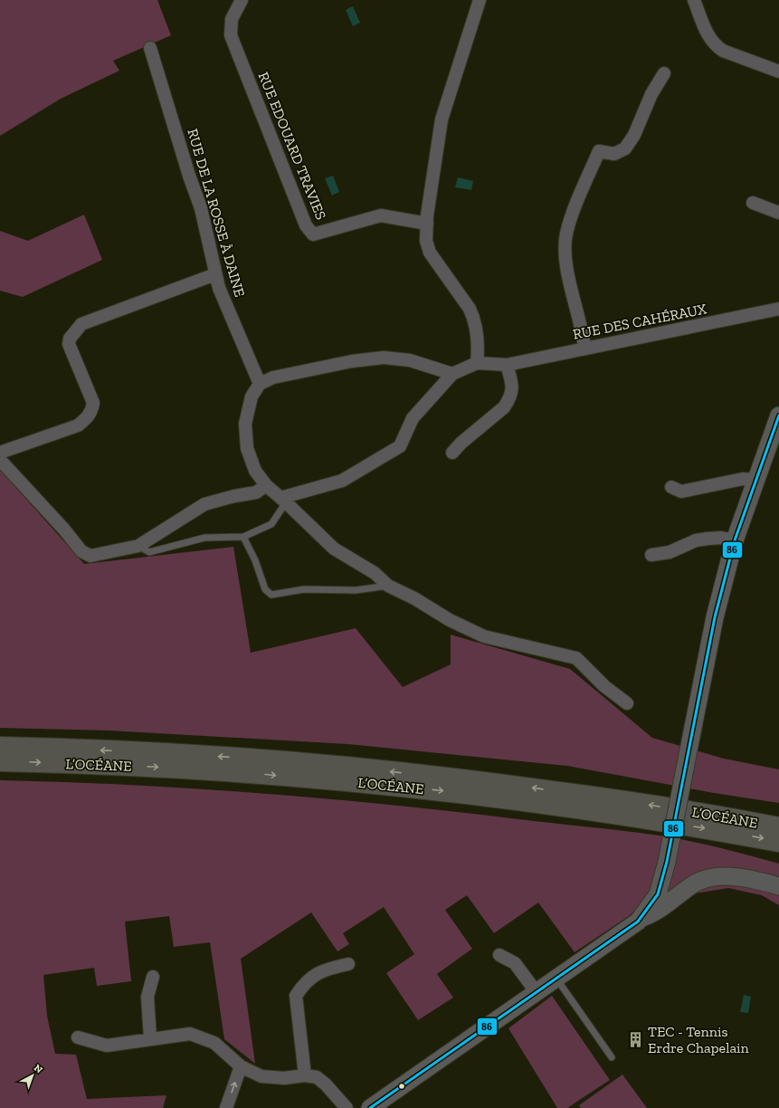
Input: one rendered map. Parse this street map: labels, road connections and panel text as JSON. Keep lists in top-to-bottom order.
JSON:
{
  "streets": {
    "highway": ["L’OCÉANE"],
    "street": ["RUE EDOUARD TRAVIES", "RUE DE LA ROSSE À DAINE", "RUE DES CAHÉRAUX"]
  },
  "places": {
    "building": ["TEC - Tennis Erdre Chapelain"]
  },
  "lines": ["transit line 86"],
  "north": "top right"
}
